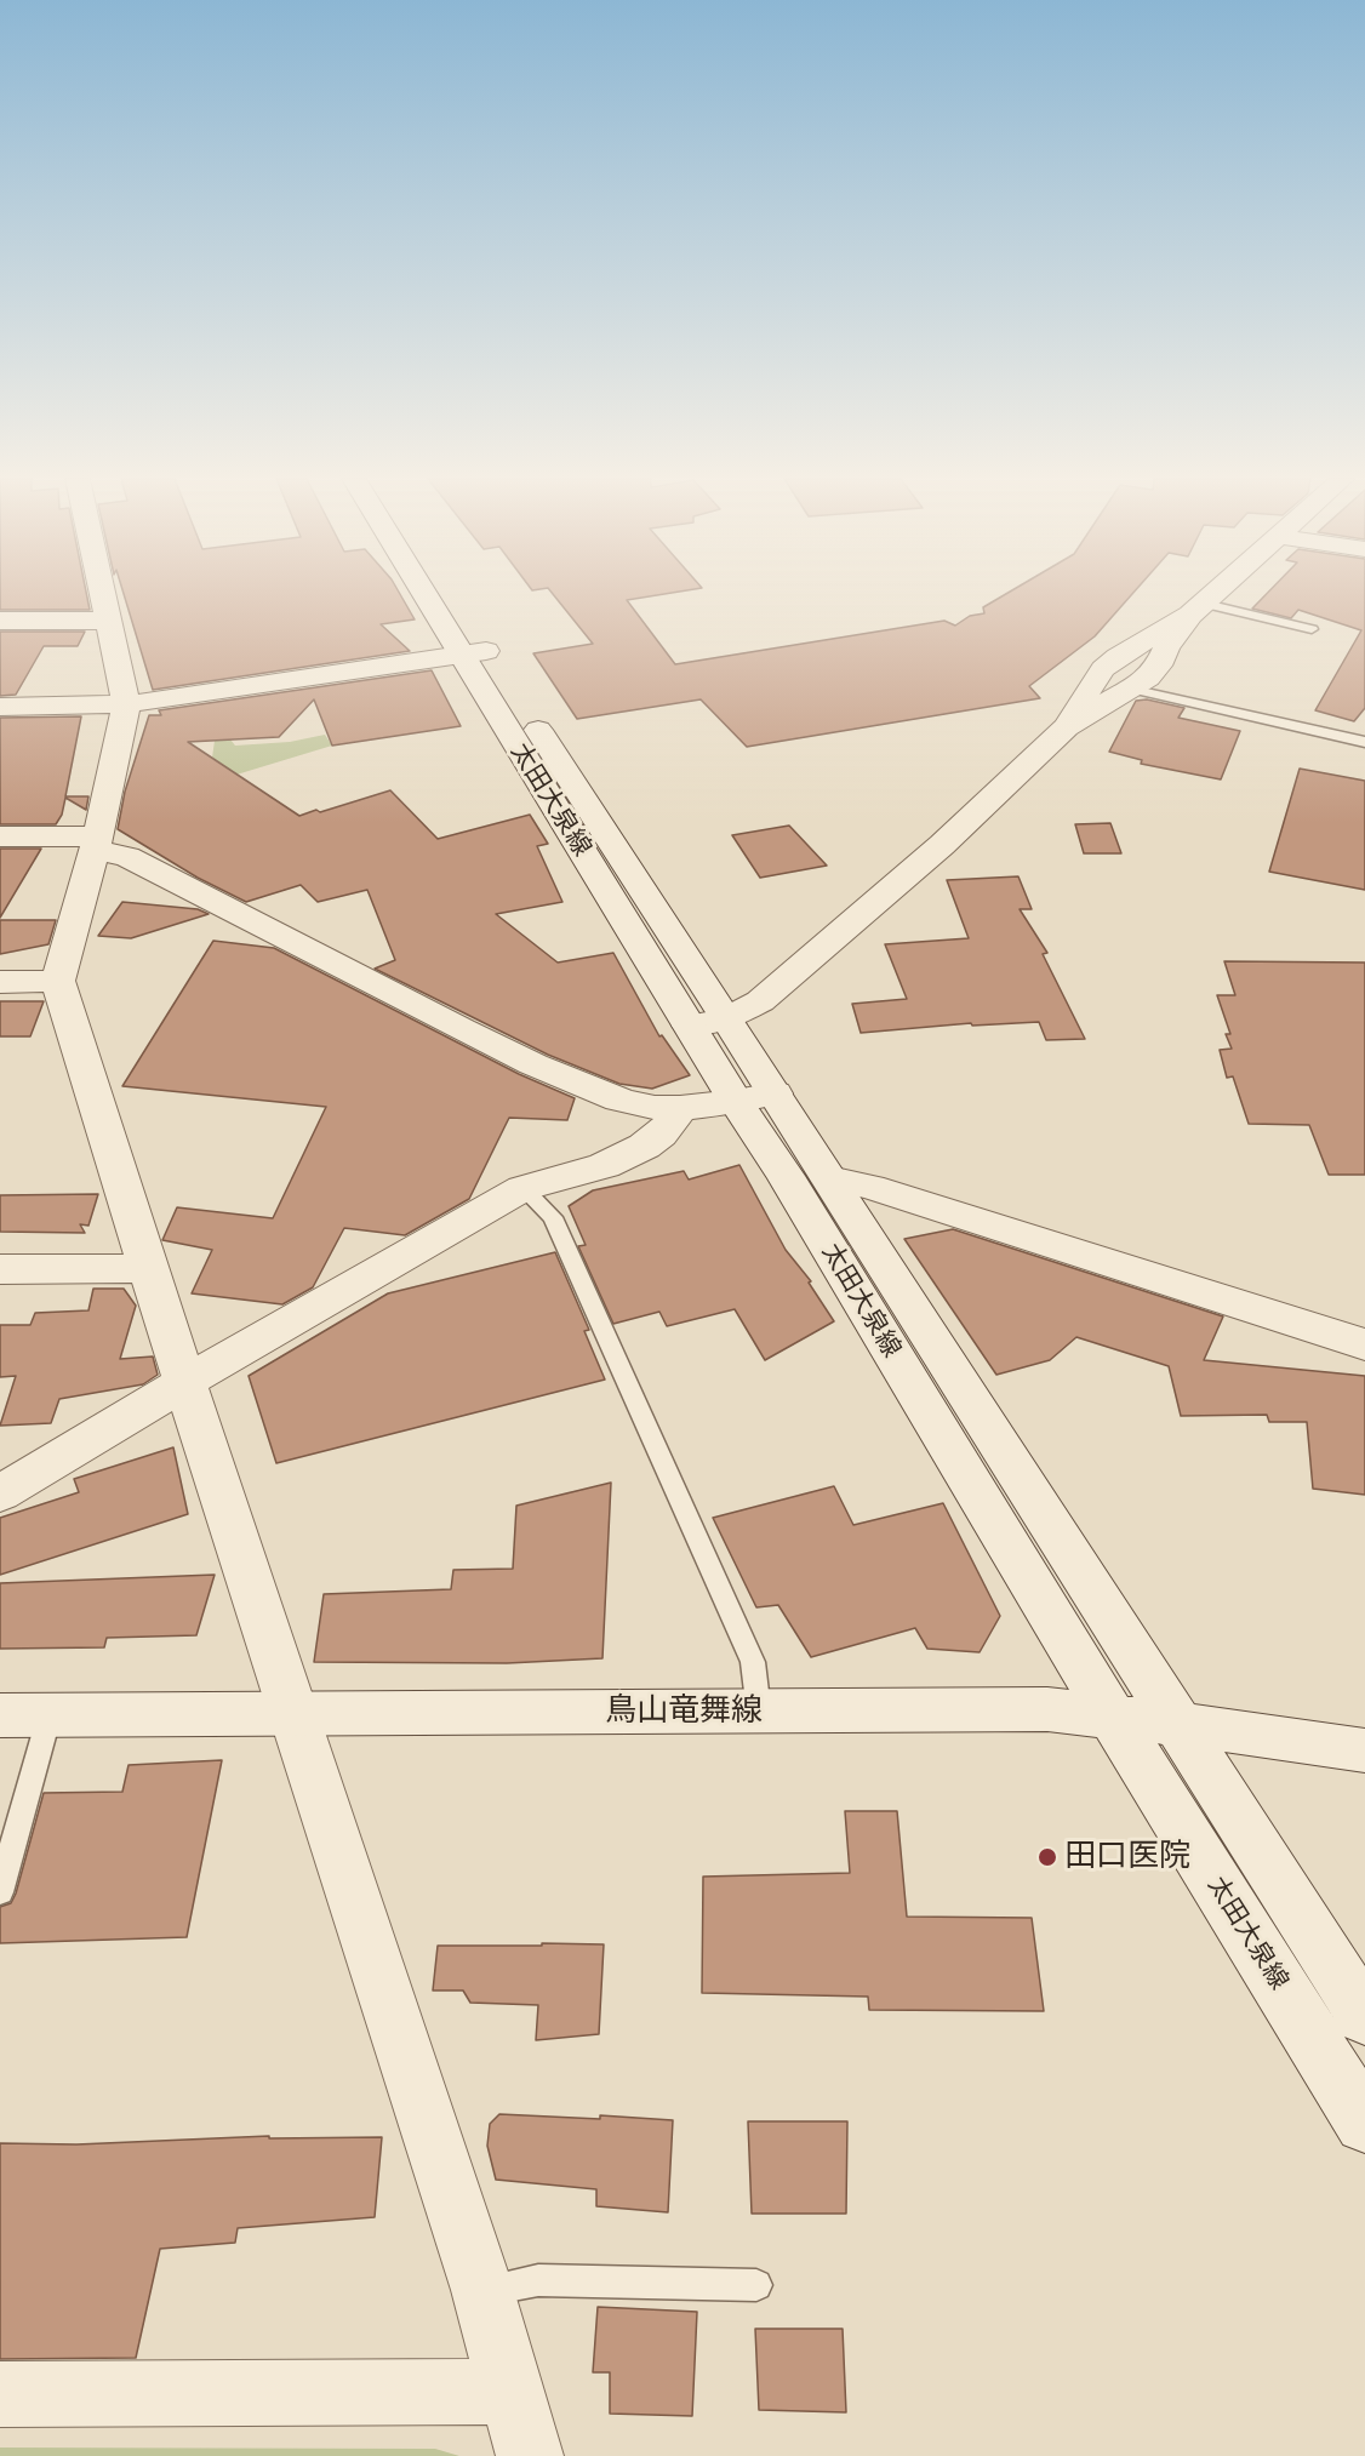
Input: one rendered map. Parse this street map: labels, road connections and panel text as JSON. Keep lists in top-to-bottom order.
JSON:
{
  "streets": {
    "street": ["太田大泉線", "鳥山竜舞線"]
  },
  "crossings": [
    ["太田大泉線", "鳥山竜舞線"]
  ],
  "places": ["田口医院"]
}
